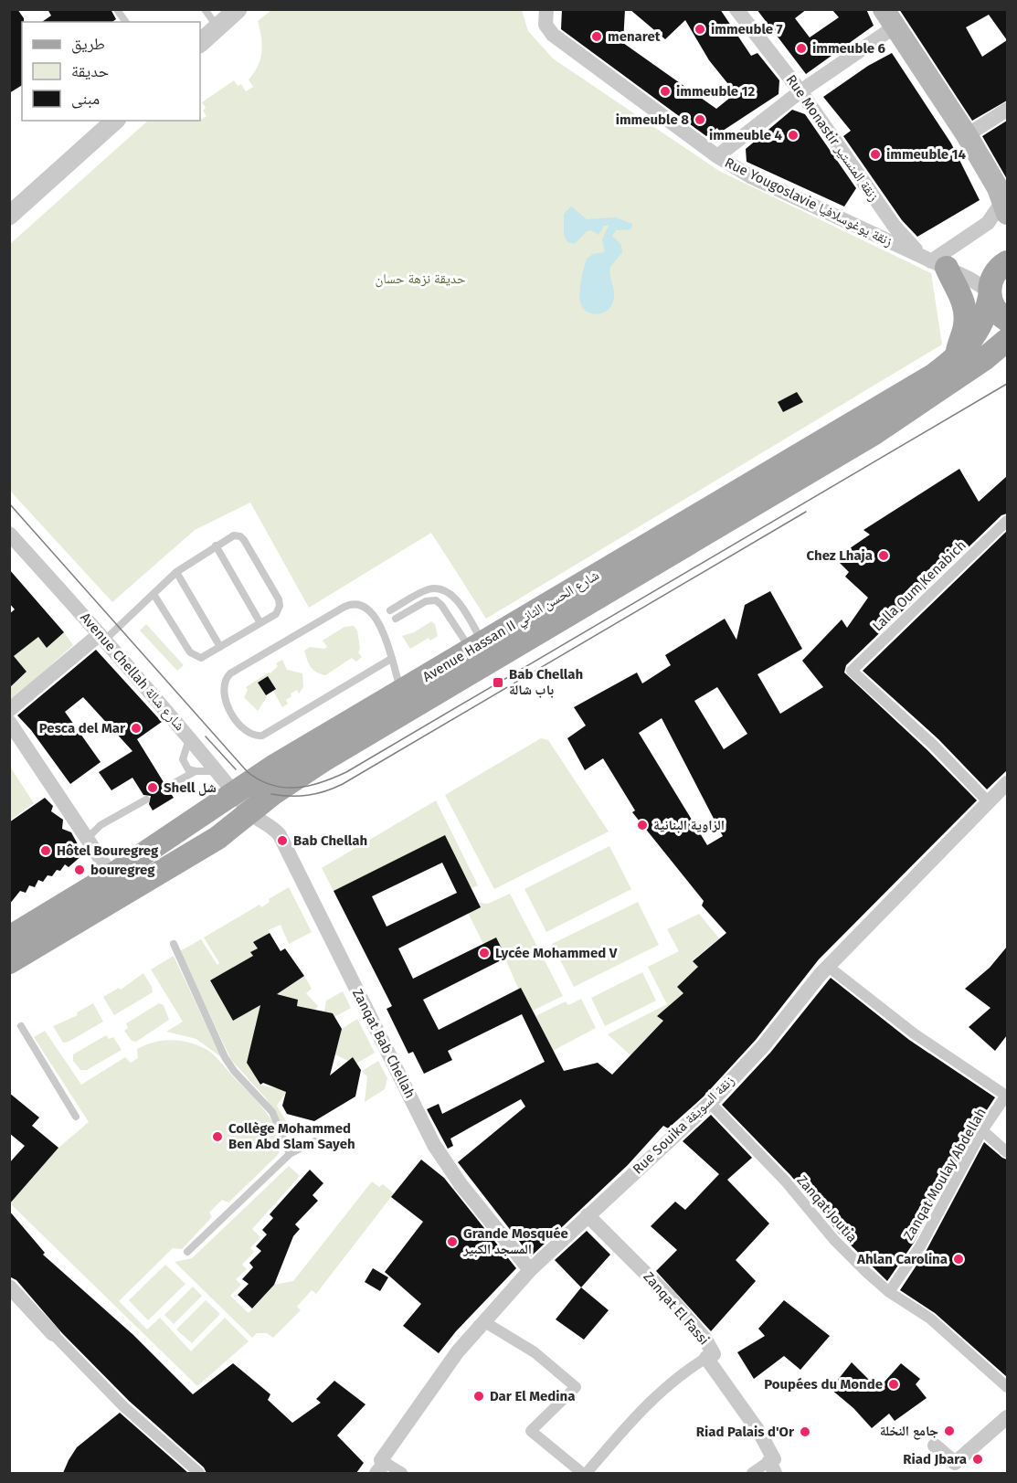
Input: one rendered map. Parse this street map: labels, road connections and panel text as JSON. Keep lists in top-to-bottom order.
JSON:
{
  "streets": {
    "main road": ["Avenue Hassan II شارع الحسن الثاني"],
    "street": [
      "Rue Monastir زنقة المنستير",
      "Rue Yougoslavie زنقة يوغوسلافيا",
      "Lalla Oum Kenabich",
      "Avenue Chellah شارع شالة",
      "Zanqat Bab Chellah",
      "Rue Souika زنقة السويقة",
      "Zanqat Moulay Abdellah",
      "Zanqat Joutia",
      "Zanqat El Fassi"
    ]
  },
  "crossings": [
    ["Rue Monastir زنقة المنستير", "Rue Yougoslavie زنقة يوغوسلافيا"],
    ["Rue Yougoslavie زنقة يوغوسلافيا", "Avenue Hassan II شارع الحسن الثاني"],
    ["Lalla Oum Kenabich", "Rue Souika زنقة السويقة"],
    ["Avenue Hassan II شارع الحسن الثاني", "Avenue Chellah شارع شالة"],
    ["Avenue Hassan II شارع الحسن الثاني", "Zanqat Bab Chellah"],
    ["Avenue Chellah شارع شالة", "Zanqat Bab Chellah"],
    ["Zanqat Bab Chellah", "Rue Souika زنقة السويقة"],
    ["Rue Souika زنقة السويقة", "Zanqat Moulay Abdellah"],
    ["Rue Souika زنقة السويقة", "Zanqat Joutia"],
    ["Rue Souika زنقة السويقة", "Zanqat El Fassi"],
    ["Zanqat Moulay Abdellah", "Zanqat Joutia"]
  ],
  "parks": ["حديقة نزهة حسان"],
  "places": {
    "other": [
      "immeuble 7",
      "menaret",
      "immeuble 6",
      "immeuble 12",
      "immeuble 8",
      "immeuble 4",
      "immeuble 14",
      "Chez Lhaja",
      "Pesca del Mar",
      "Shell شل",
      "الزاوية البنانية",
      "Bab Chellah",
      "Hôtel Bouregreg",
      "bouregreg",
      "Lycée Mohammed V",
      "Collège Mohammed Ben Abd Slam Sayeh",
      "Grande Mosquée المسجد الكبير",
      "Ahlan Carolina",
      "Poupées du Monde",
      "Dar El Medina",
      "جامع النخلة",
      "Riad Palais d'Or",
      "Riad Jbara"
    ],
    "transit": ["Bab Chellah باب شالة"]
  },
  "legend": ["طريق", "حديقة", "مبنى"]
}
